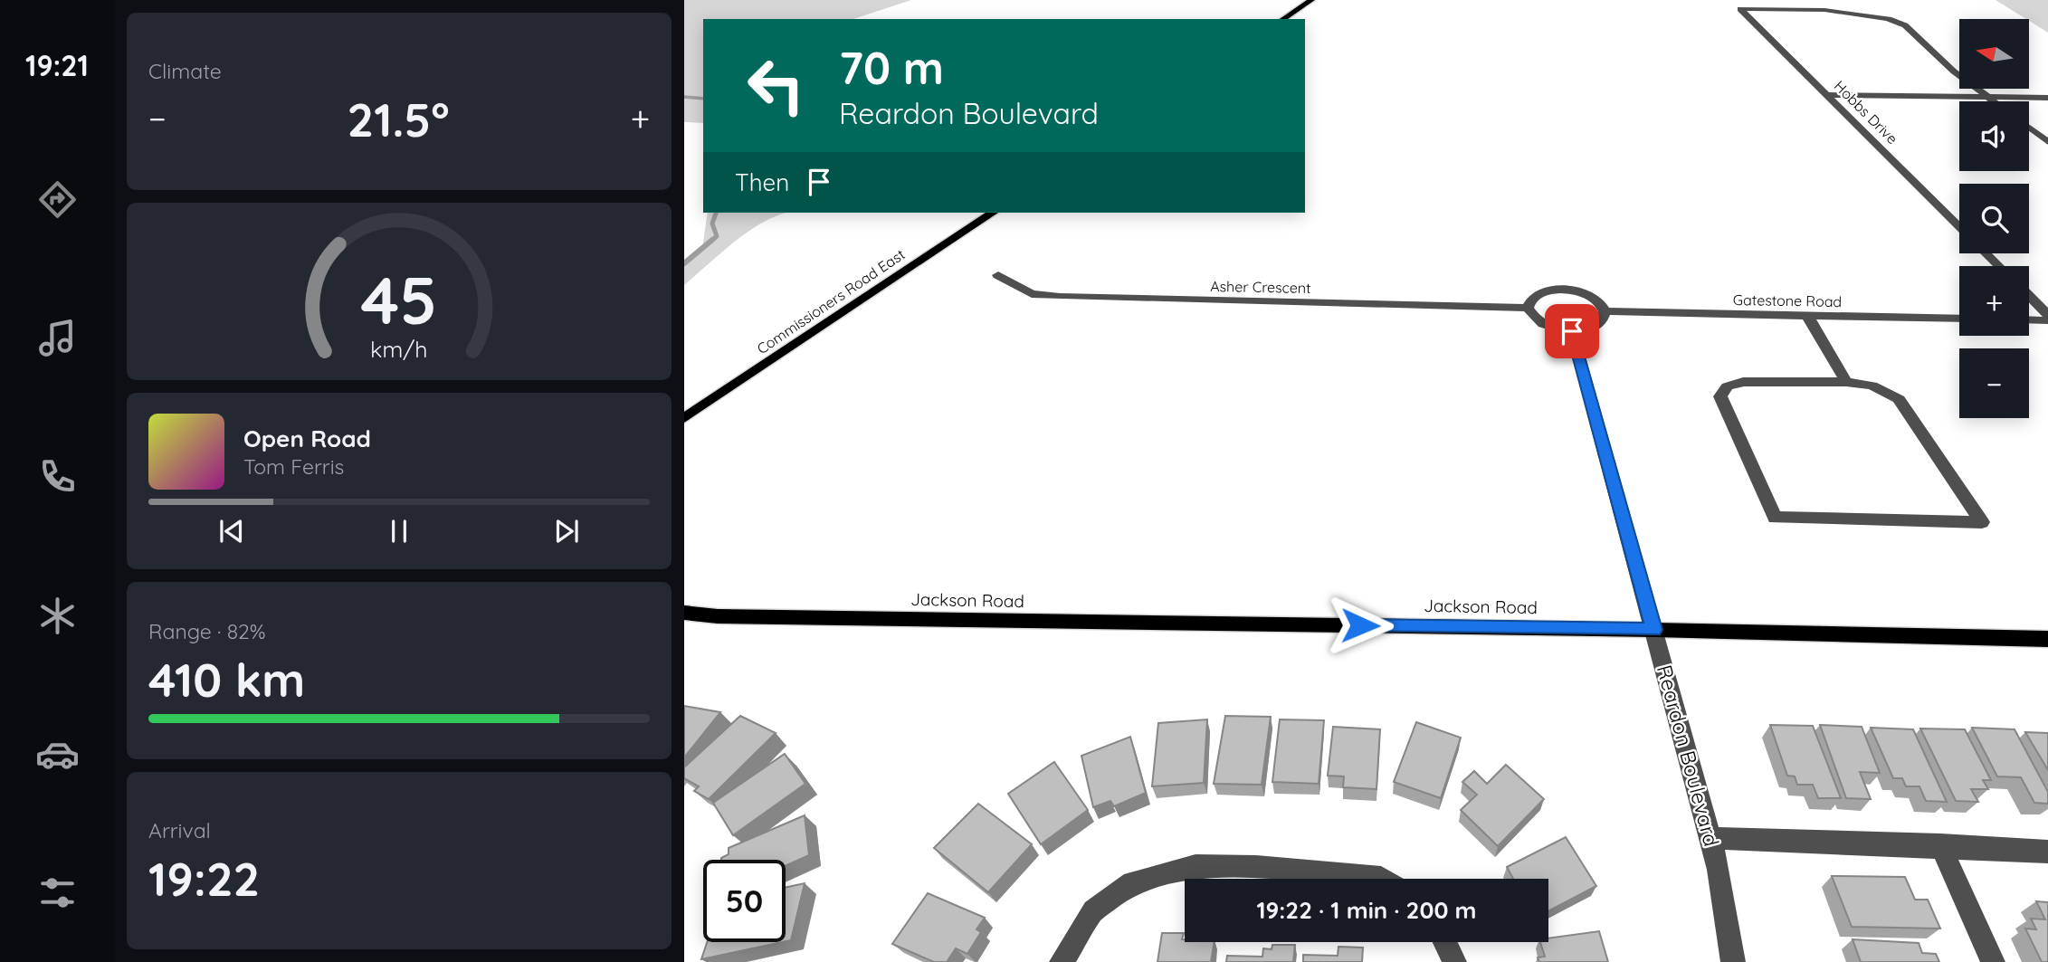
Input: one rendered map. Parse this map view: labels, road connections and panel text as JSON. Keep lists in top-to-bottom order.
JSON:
{
  "streets": {
    "main road": ["Commissioners Road East", "Jackson Road"],
    "street": [
      "Hobbs Drive",
      "Asher Crescent",
      "Gatestone Road",
      "Reardon Boulevard"
    ]
  },
  "crossings": [
    ["Jackson Road", "Reardon Boulevard"]
  ],
  "north": "left",
  "page": {
    "tabs": "19:21",
    "tile": [
      "Climate",
      ["Range · 82%", "410 km"],
      ["Arrival", "19:22"]
    ],
    "map_buttons": ["+", "−"],
    "turn": ["70 m", "Reardon Boulevard"],
    "heat": ["−", "21.5°", "+"],
    "then": "Then",
    "song": ["Open Road", "Tom Ferris"],
    "limit": "50",
    "trip": "19:22 · 1 min · 200 m",
    "gauge": ["45", "km/h"]
  }
}
